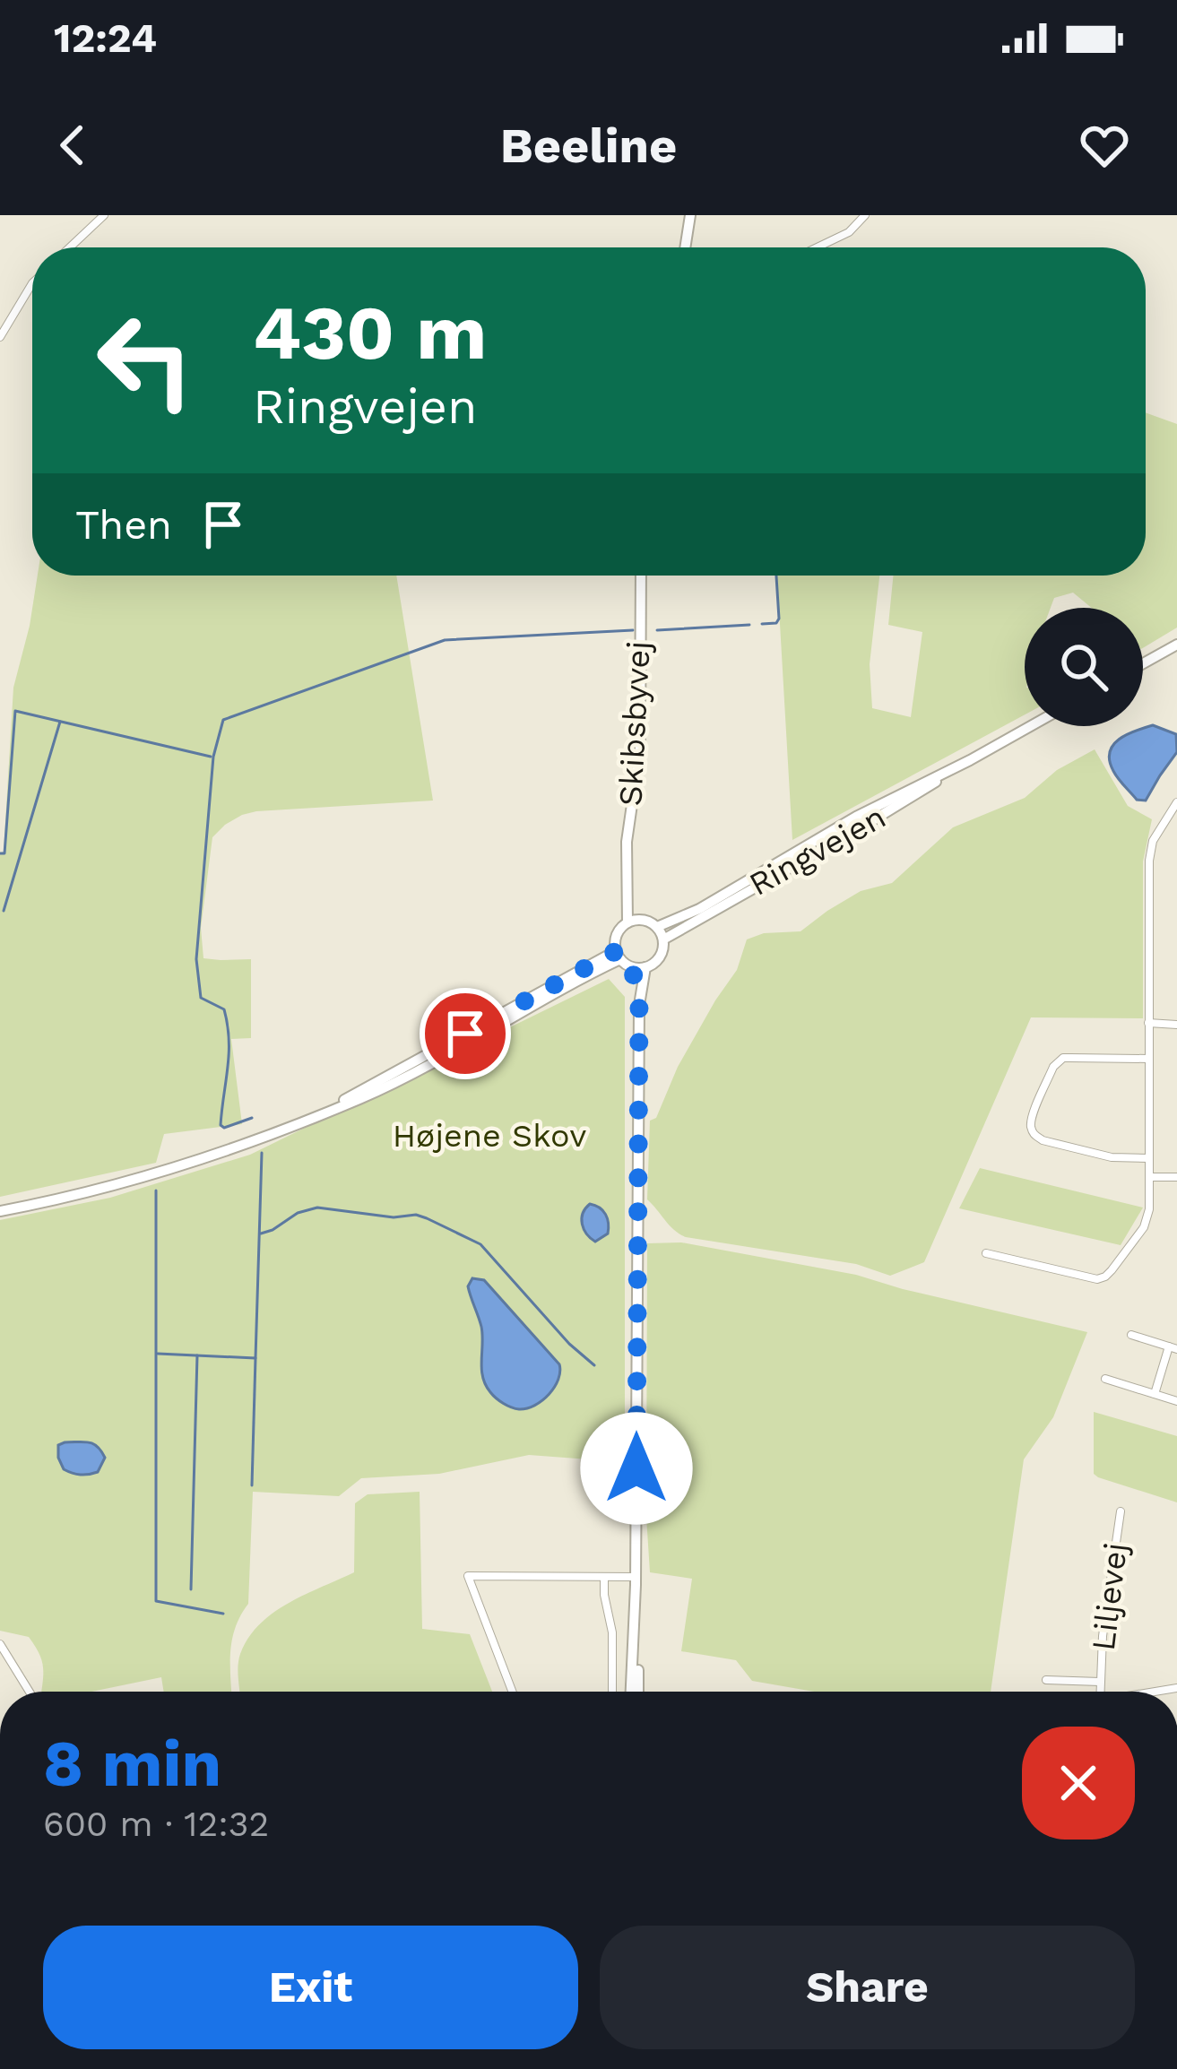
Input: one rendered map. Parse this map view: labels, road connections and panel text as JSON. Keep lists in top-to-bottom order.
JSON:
{
  "streets": {
    "main road": ["Skibsbyvej", "Ringvejen"],
    "street": ["Liljevej"]
  },
  "crossings": [
    ["Skibsbyvej", "Ringvejen"]
  ],
  "parks": ["Højene Skov"],
  "page": {
    "status": "12:24",
    "header": "Beeline",
    "turn": ["430 m", "Ringvejen"],
    "then": "Then",
    "heading": ["8 min", "600 m · 12:32"],
    "buttons": ["Exit", "Share"]
  }
}
